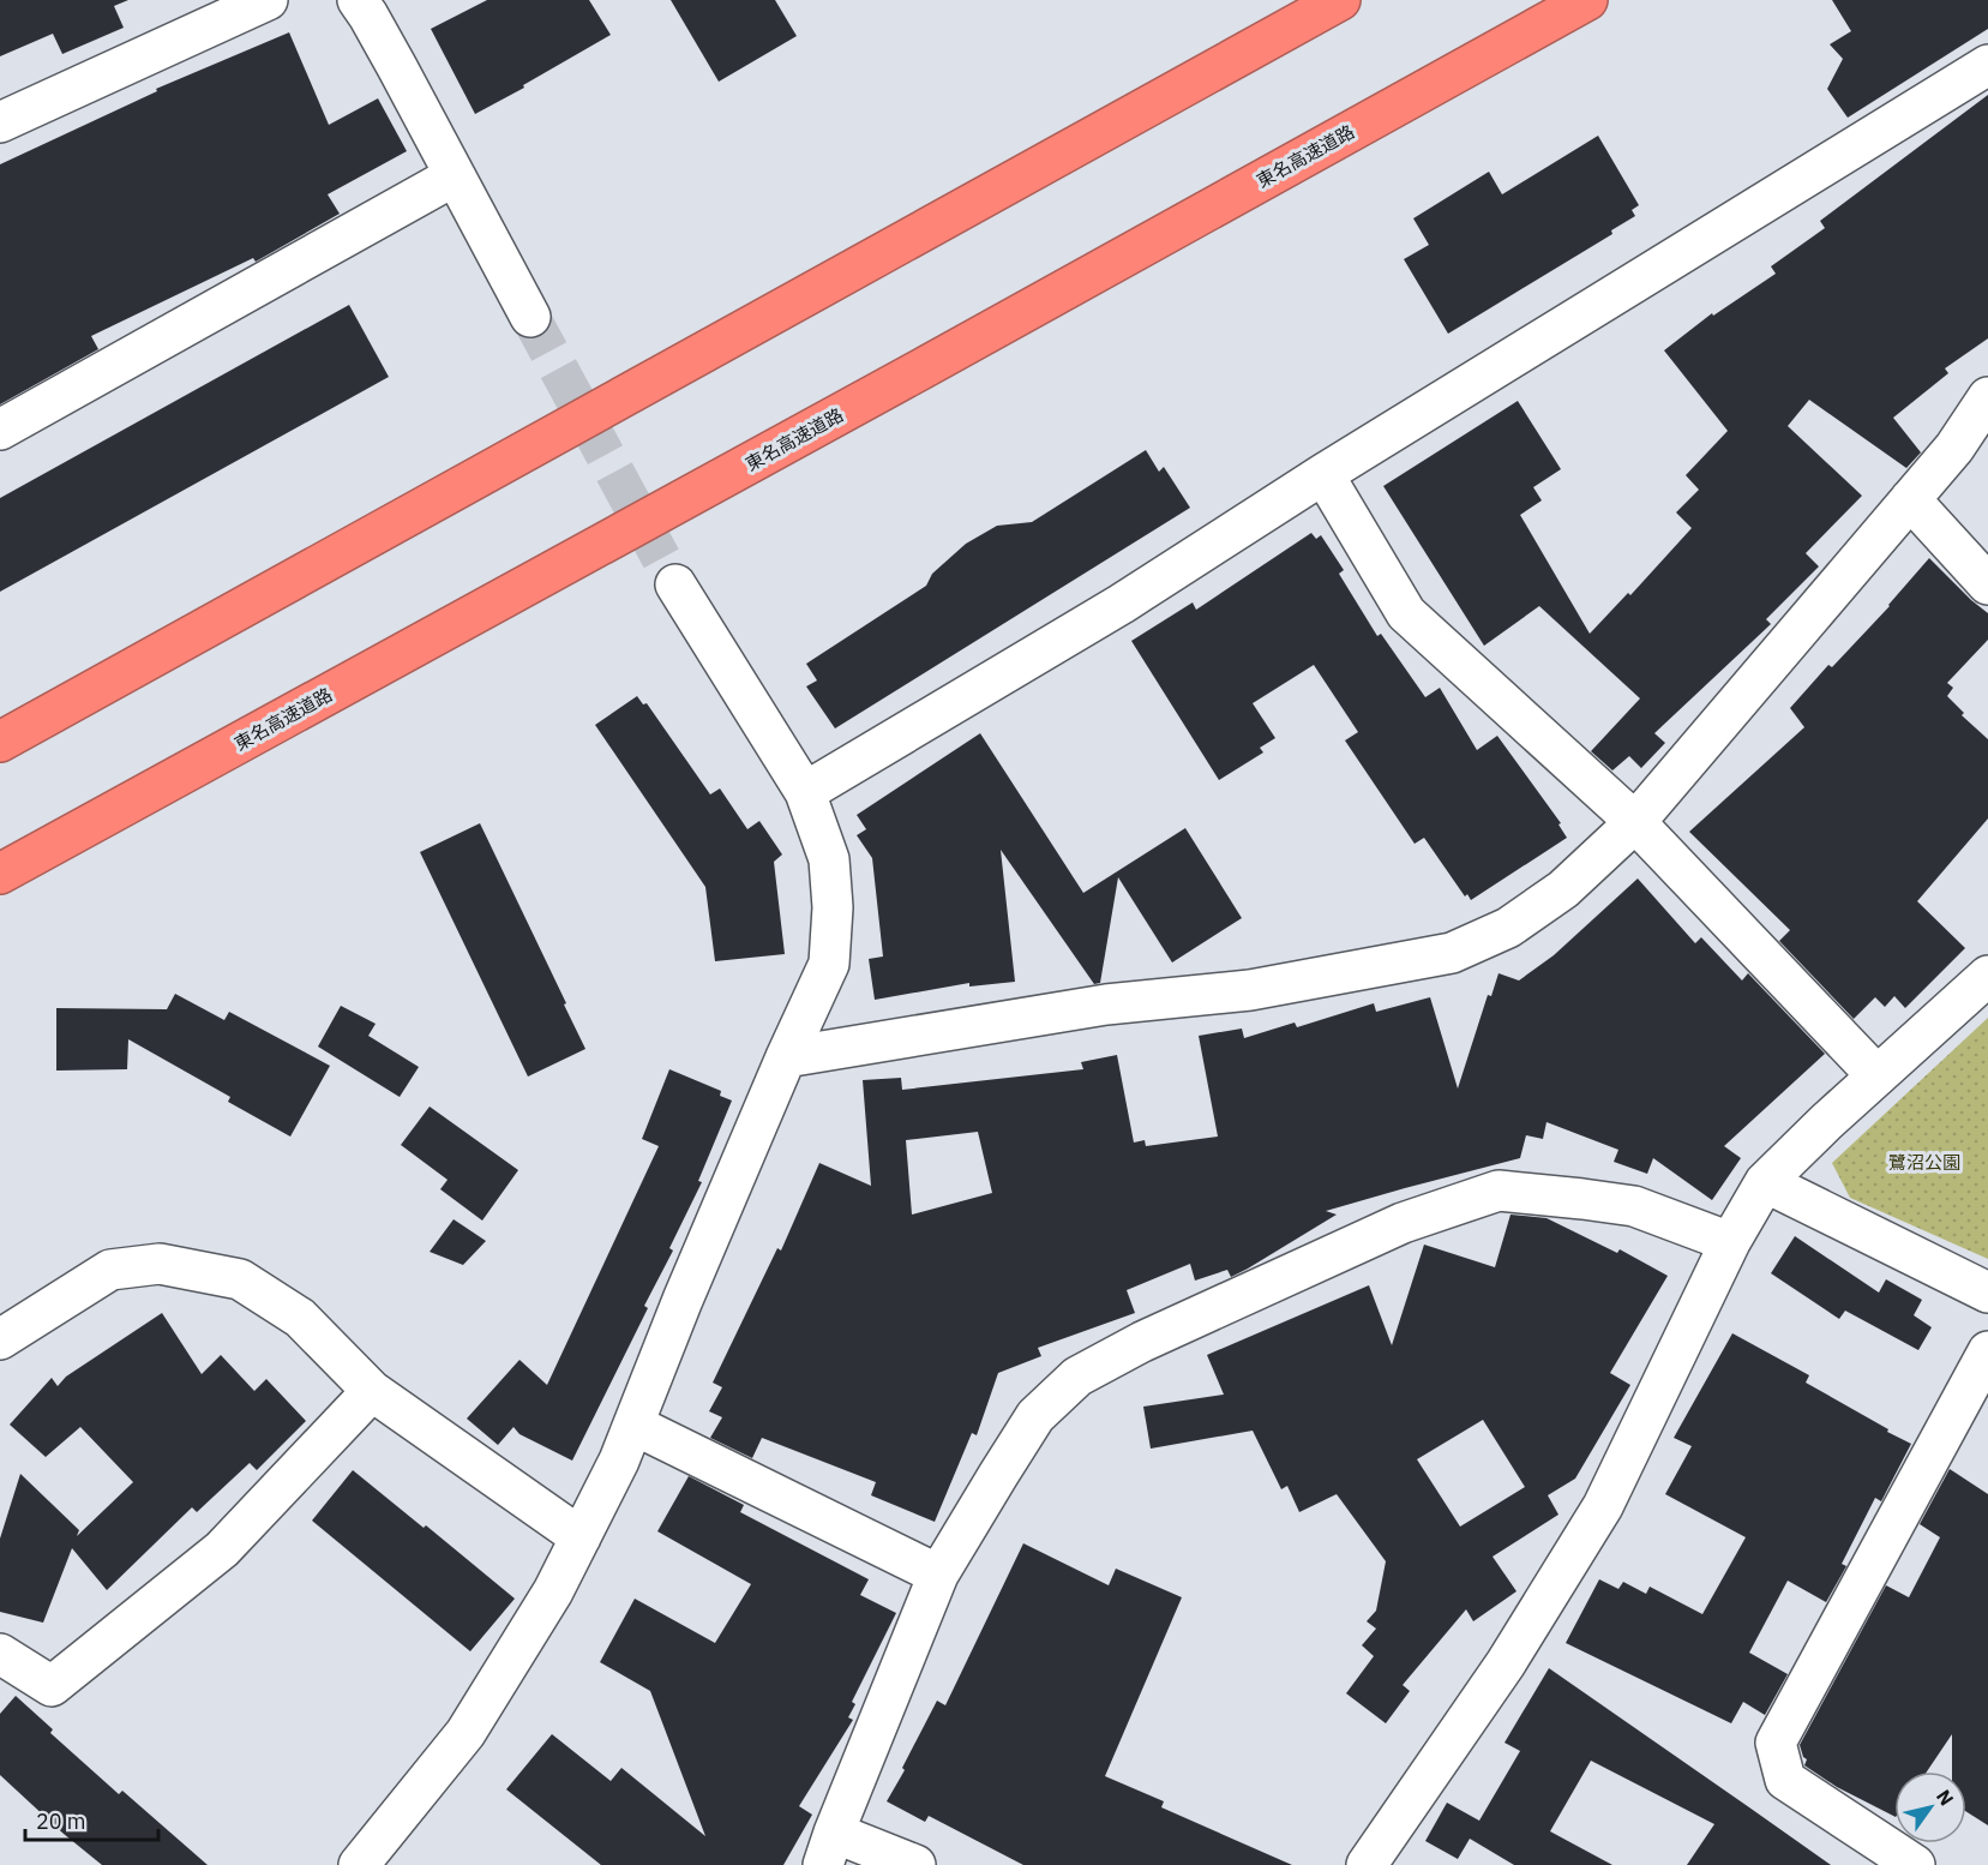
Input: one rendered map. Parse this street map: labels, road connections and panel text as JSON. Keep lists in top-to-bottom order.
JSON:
{
  "streets": {
    "highway": ["東名高速道路"]
  },
  "parks": ["鷺沼公園"],
  "scale_bar": "20 m",
  "north": "top right"
}
